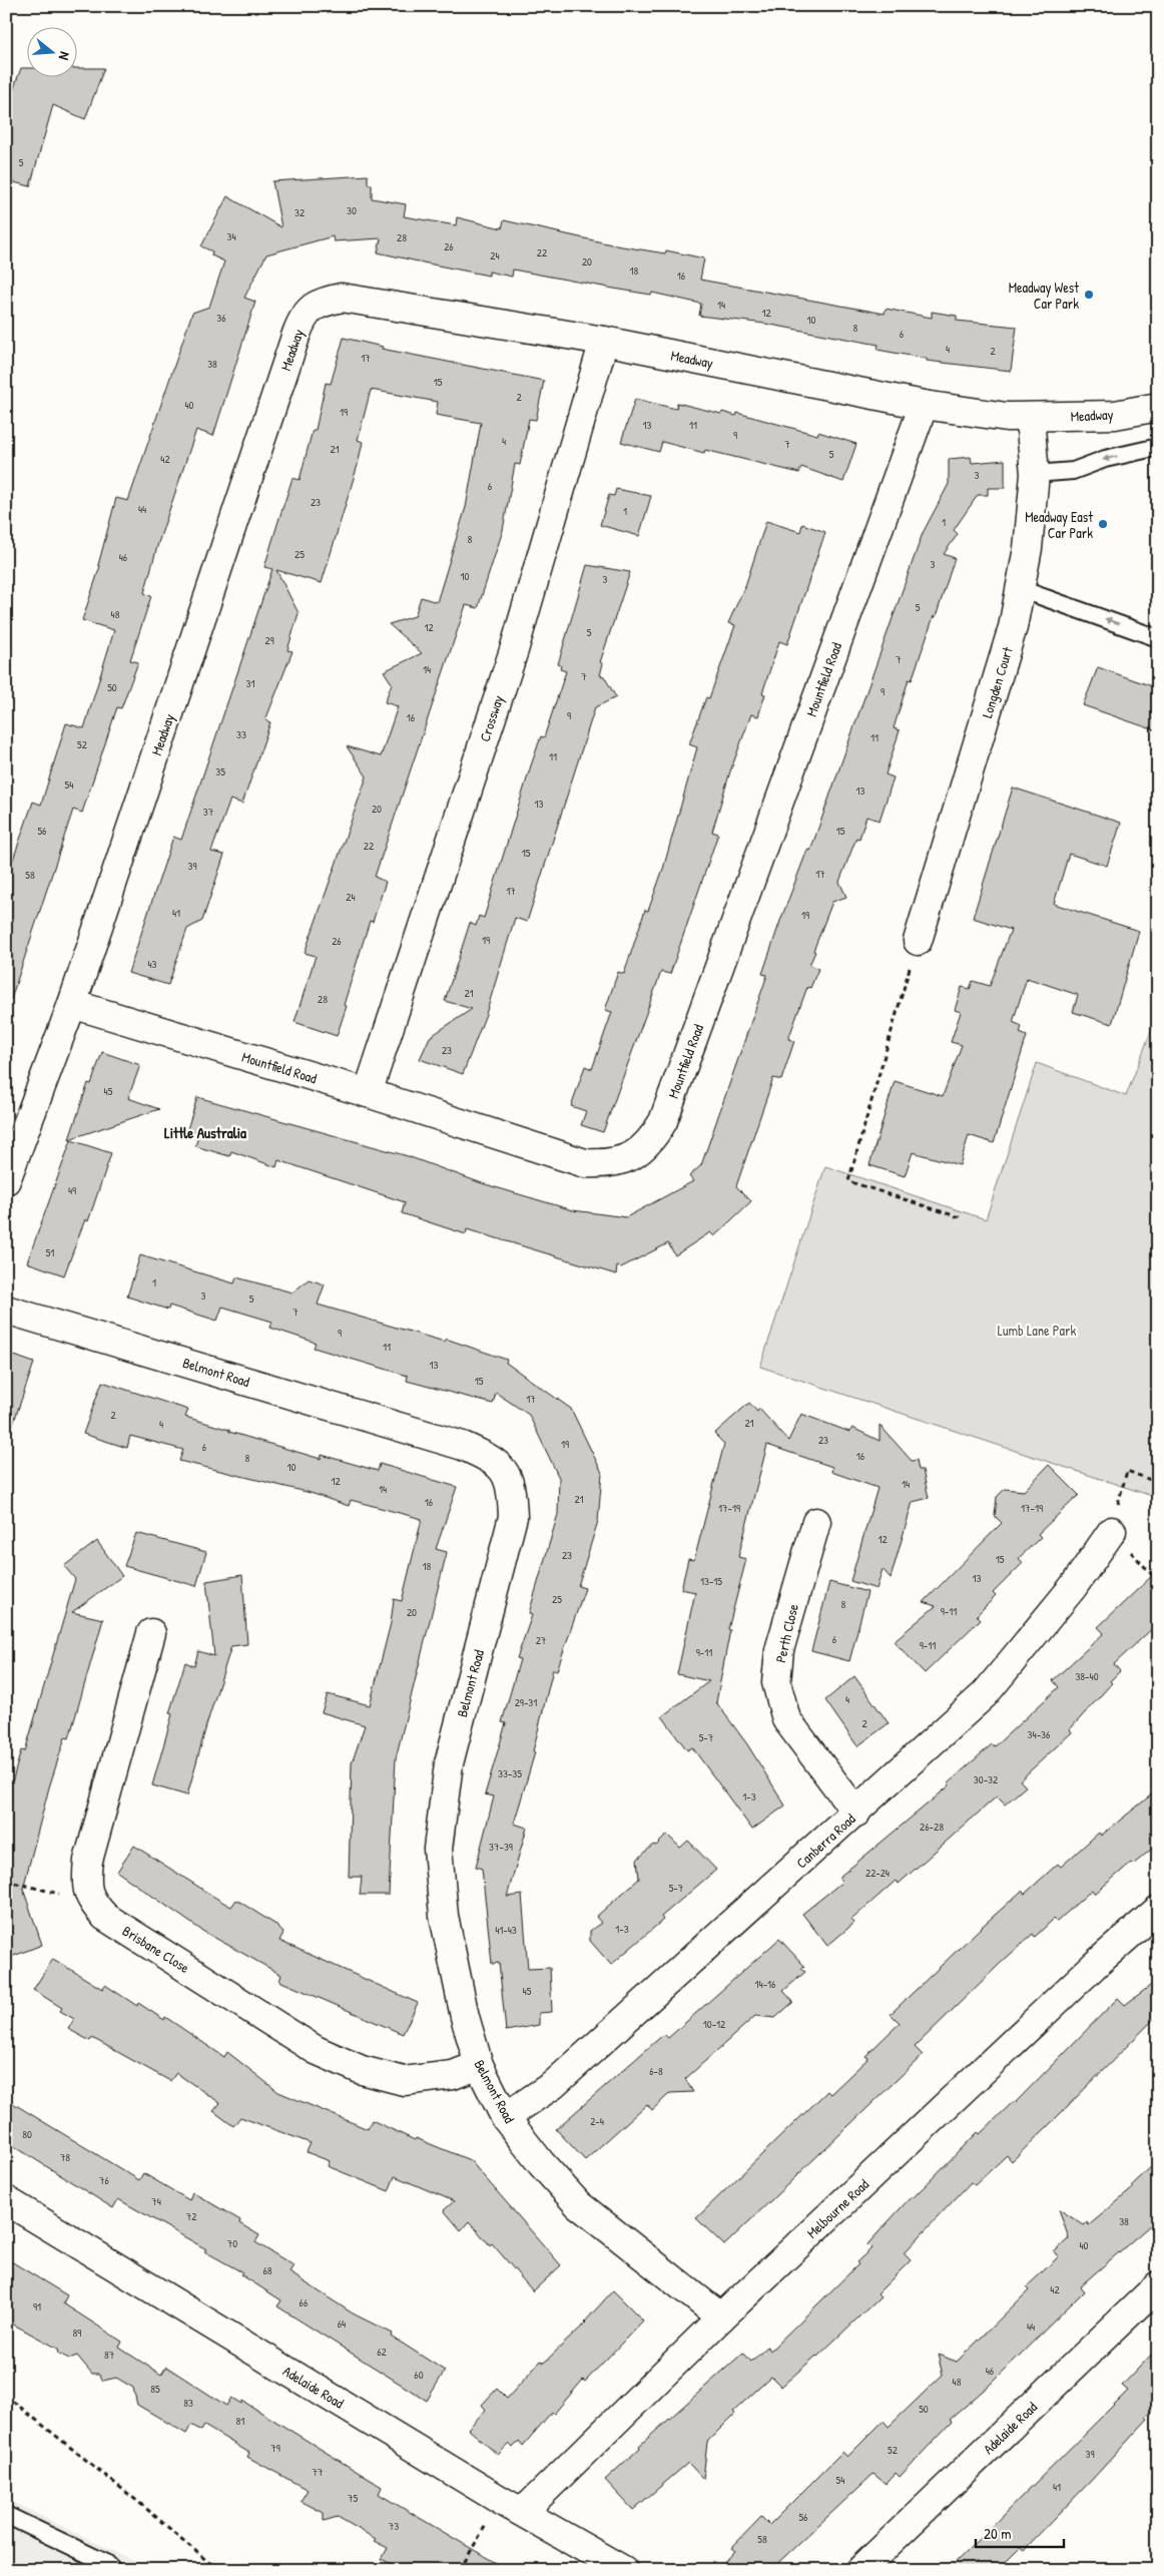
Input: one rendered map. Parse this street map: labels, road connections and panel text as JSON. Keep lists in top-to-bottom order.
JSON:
{
  "streets": {
    "street": [
      "Meadway",
      "Mountfield Road",
      "Longden Court",
      "Crossway",
      "Belmont Road",
      "Perth Close",
      "Canberra Road",
      "Brisbane Close",
      "Melbourne Road",
      "Adelaide Road"
    ]
  },
  "crossings": [
    ["Meadway", "Mountfield Road"],
    ["Meadway", "Longden Court"],
    ["Meadway", "Crossway"],
    ["Mountfield Road", "Crossway"],
    ["Belmont Road", "Canberra Road"],
    ["Belmont Road", "Brisbane Close"],
    ["Belmont Road", "Melbourne Road"],
    ["Perth Close", "Canberra Road"],
    ["Melbourne Road", "Adelaide Road"]
  ],
  "districts": ["Little Australia"],
  "parks": ["Lumb Lane Park"],
  "places": ["Meadway West Car Park", "Meadway East Car Park"],
  "house_numbers": [
    "5",
    "30",
    "32",
    "34",
    "28",
    "26",
    "22",
    "24",
    "20",
    "18",
    "16",
    "14",
    "12",
    "36",
    "10",
    "8",
    "6",
    "4",
    "2",
    "17",
    "38",
    "15",
    "2",
    "40",
    "19",
    "13",
    "11",
    "9",
    "4",
    "7",
    "21",
    "5",
    "42",
    "3",
    "6",
    "23",
    "44",
    "1",
    "1",
    "8",
    "25",
    "46",
    "3",
    "10",
    "3",
    "5",
    "48",
    "12",
    "5",
    "29",
    "7",
    "14",
    "7",
    "31",
    "50",
    "9",
    "9",
    "16",
    "33",
    "11",
    "52",
    "11",
    "35",
    "54",
    "13",
    "13",
    "20",
    "37",
    "56",
    "15",
    "22",
    "15",
    "39",
    "17",
    "58",
    "17",
    "24",
    "41",
    "19",
    "19",
    "26",
    "43",
    "21",
    "28",
    "23",
    "45",
    "49",
    "51",
    "1",
    "3",
    "5",
    "7",
    "9",
    "11",
    "13",
    "15",
    "17",
    "2",
    "21",
    "4",
    "23",
    "19",
    "6",
    "16",
    "8",
    "10",
    "12",
    "14",
    "14",
    "21",
    "16",
    "17-19",
    "17-19",
    "12",
    "23",
    "15",
    "18",
    "13",
    "13-15",
    "25",
    "8",
    "9-11",
    "20",
    "6",
    "27",
    "9-11",
    "9-11",
    "38-40",
    "4",
    "29-31",
    "2",
    "34-36",
    "5-7",
    "33-35",
    "30-32",
    "1-3",
    "26-28",
    "37-39",
    "22-24",
    "5-7",
    "1-3",
    "41-43",
    "14-16",
    "45",
    "10-12",
    "6-8",
    "2-4",
    "80",
    "78",
    "76",
    "74",
    "72",
    "38",
    "70",
    "40",
    "68",
    "42",
    "66",
    "91",
    "64",
    "44",
    "89",
    "62",
    "87",
    "46",
    "60",
    "48",
    "85",
    "83",
    "50",
    "81",
    "79",
    "52",
    "39",
    "77",
    "54",
    "41",
    "75",
    "56",
    "73",
    "58"
  ],
  "scale_bar": "20 m",
  "north": "right"
}
